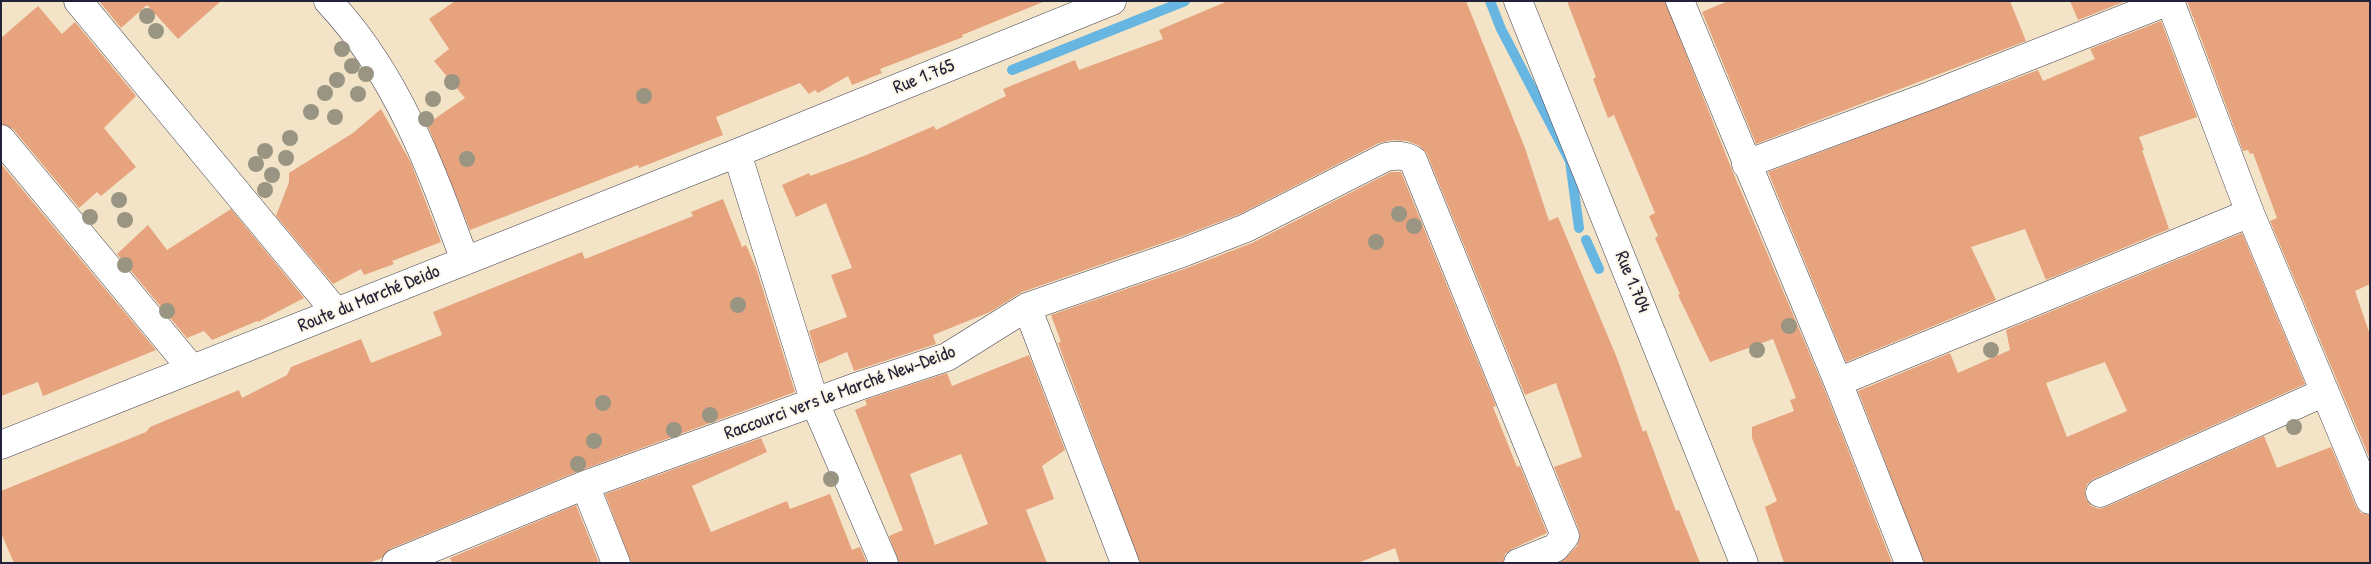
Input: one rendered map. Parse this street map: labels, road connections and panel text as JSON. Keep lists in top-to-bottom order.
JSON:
{
  "streets": {
    "street": [
      "Rue 1.765",
      "Rue 1.704",
      "Route du Marché Deido",
      "Raccourci vers le Marché New-Deido"
    ]
  },
  "crossings": [
    ["Rue 1.765", "Route du Marché Deido"]
  ]
}
